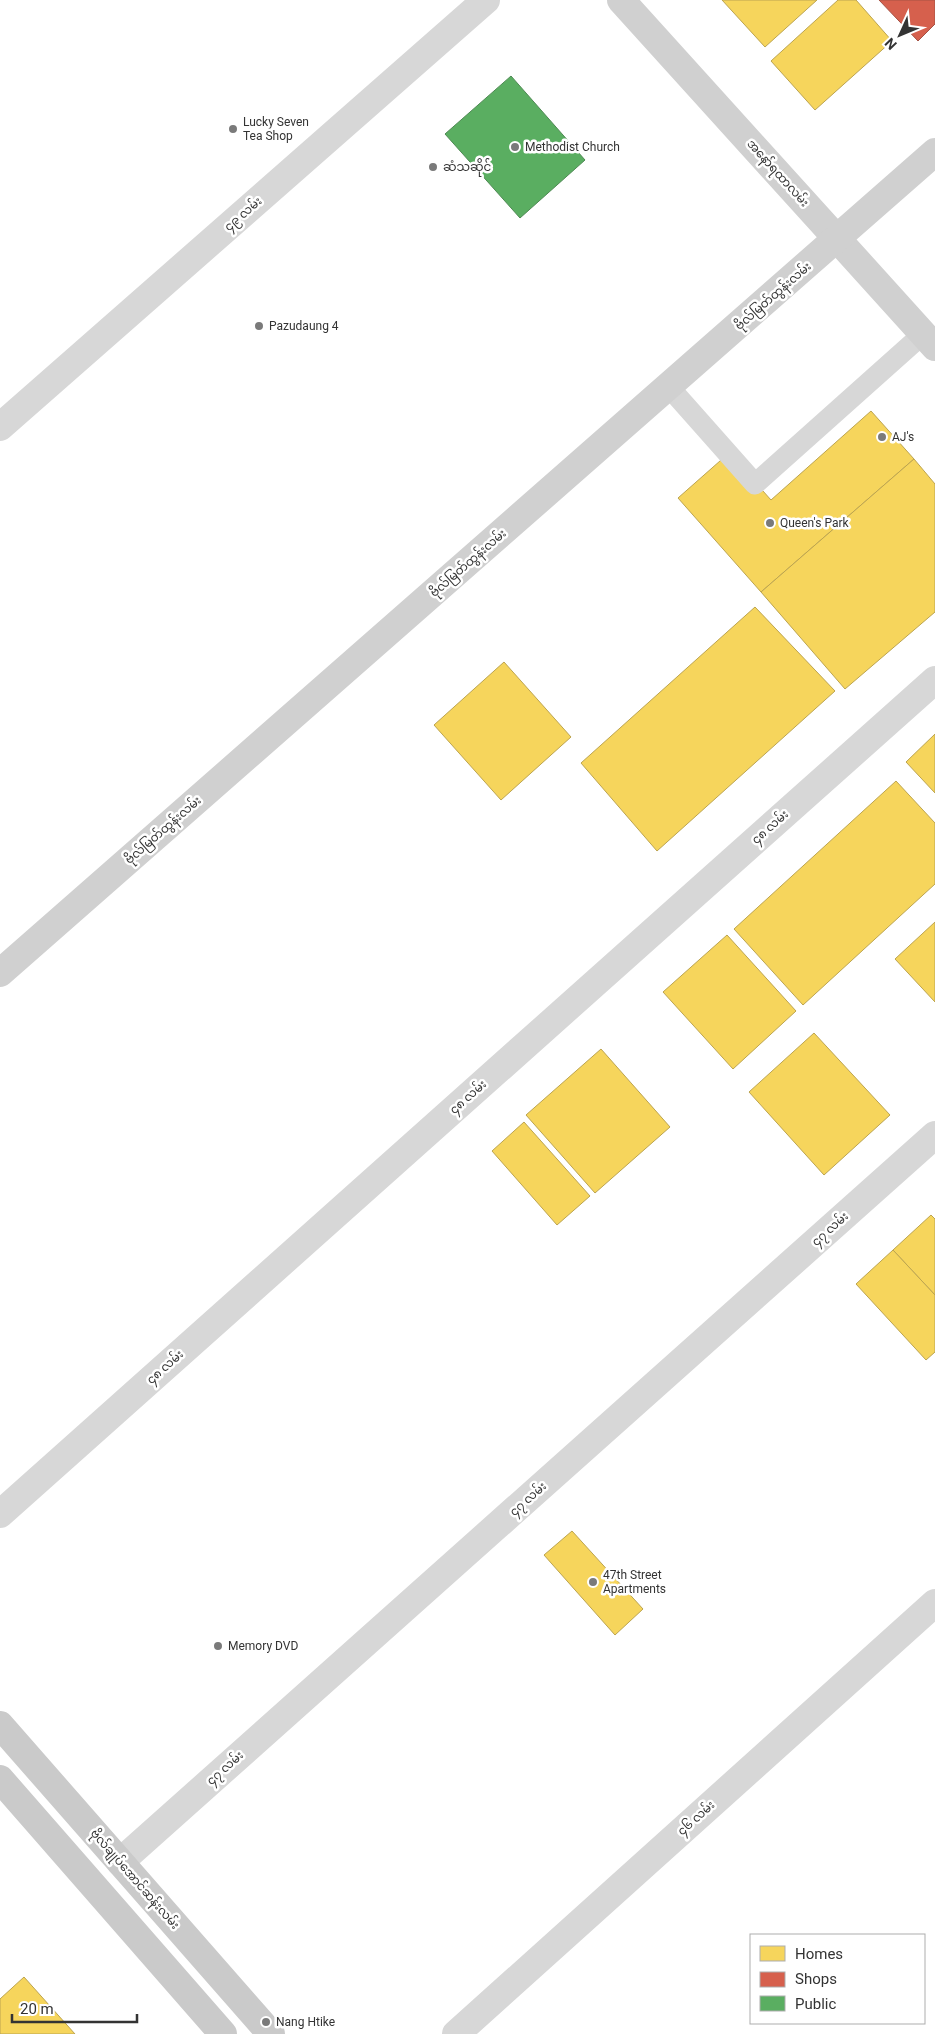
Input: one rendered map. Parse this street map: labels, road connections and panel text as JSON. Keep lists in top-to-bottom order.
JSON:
{
  "streets": {
    "main road": ["အနော်ရထာလမ်း", "ဗိုလ်မြတ်ထွန်းလမ်း", "ဗိုလ်ချုပ်အောင်ဆန်းလမ်း"],
    "street": [
      "၄၉ လမ်း",
      "၄၈ လမ်း",
      "၄၇ လမ်း",
      "၄၆ လမ်း"
    ]
  },
  "crossings": [
    ["အနော်ရထာလမ်း", "ဗိုလ်မြတ်ထွန်းလမ်း"],
    ["၄၇ လမ်း", "ဗိုလ်ချုပ်အောင်ဆန်းလမ်း"]
  ],
  "places": [
    "Lucky Seven Tea Shop",
    "Methodist Church",
    "ဆံသဆိုင်",
    "Pazudaung 4",
    "AJ's",
    "Queen's Park",
    "47th Street Apartments",
    "Memory DVD",
    "Nang Htike"
  ],
  "legend": ["Homes", "Shops", "Public"],
  "scale_bar": "20 m",
  "north": "bottom left"
}
